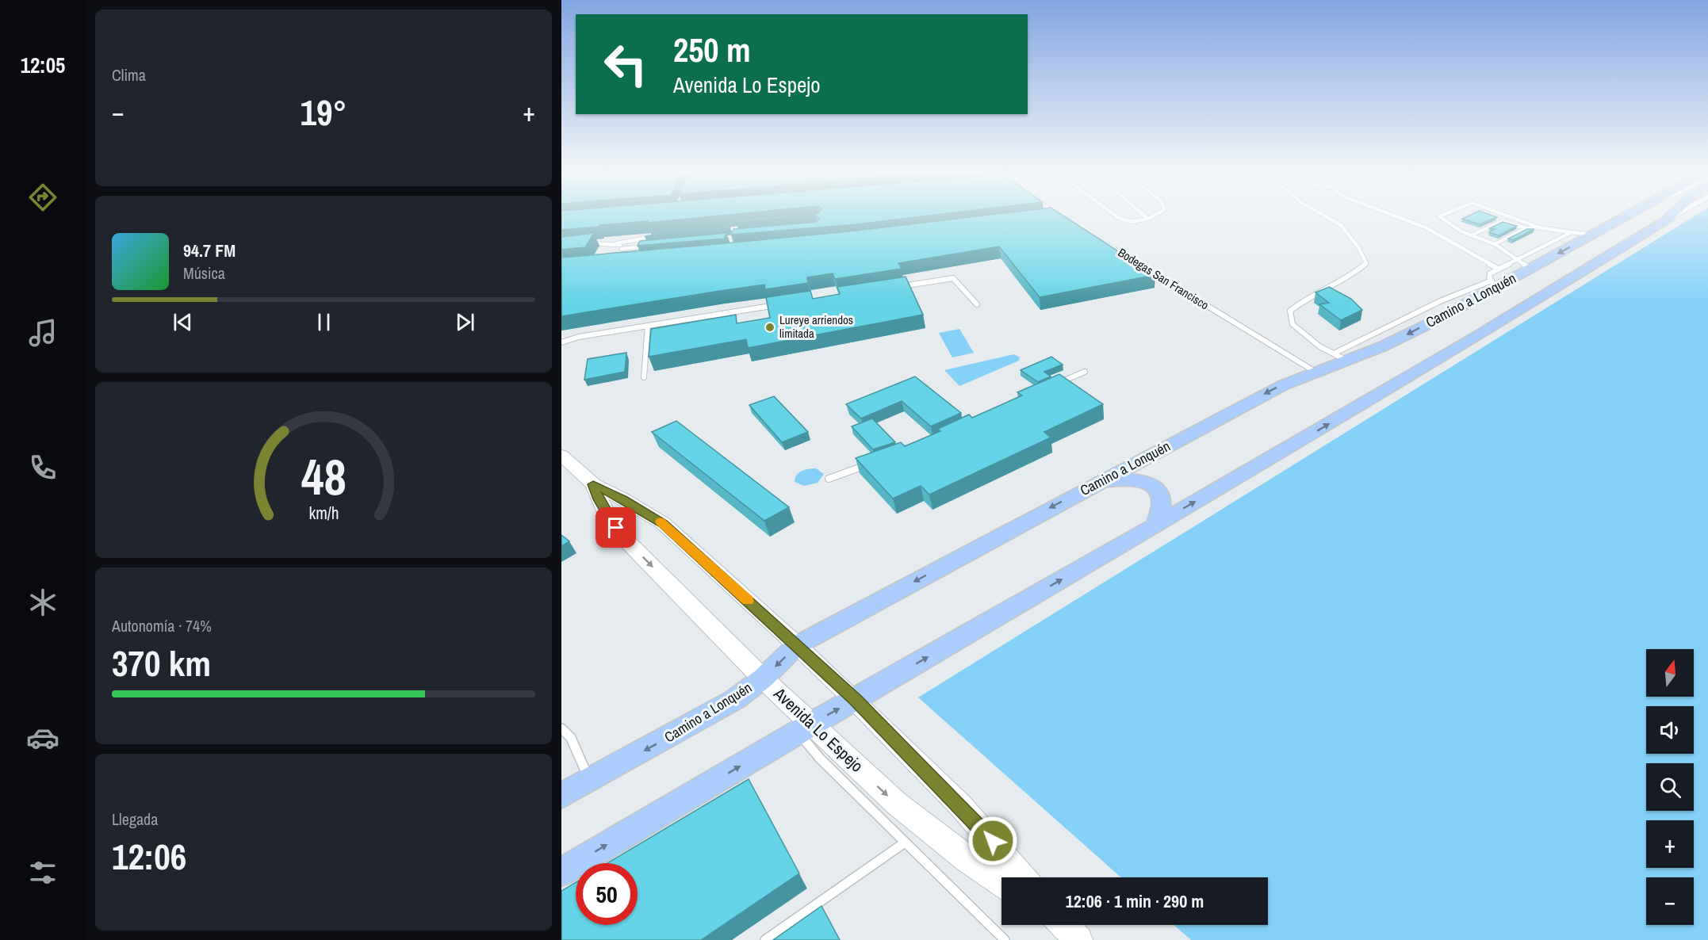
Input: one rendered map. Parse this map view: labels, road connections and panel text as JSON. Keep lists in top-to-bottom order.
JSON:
{
  "streets": {
    "main road": ["Camino a Lonquén", "Avenida Lo Espejo"],
    "lane": ["Bodegas San Francisco"]
  },
  "crossings": [
    ["Bodegas San Francisco", "Camino a Lonquén"],
    ["Camino a Lonquén", "Avenida Lo Espejo"]
  ],
  "places": ["Lureye arriendos limitada"],
  "north": "top",
  "page": {
    "tabs": "12:05",
    "tile": [
      "Clima",
      ["Autonomía · 74%", "370 km"],
      ["Llegada", "12:06"]
    ],
    "turn": ["250 m", "Avenida Lo Espejo"],
    "heat": ["−", "19°", "+"],
    "song": ["94.7 FM", "Música"],
    "map_buttons": ["+", "−"],
    "limit": "50",
    "trip": "12:06 · 1 min · 290 m",
    "gauge": ["48", "km/h"]
  }
}
